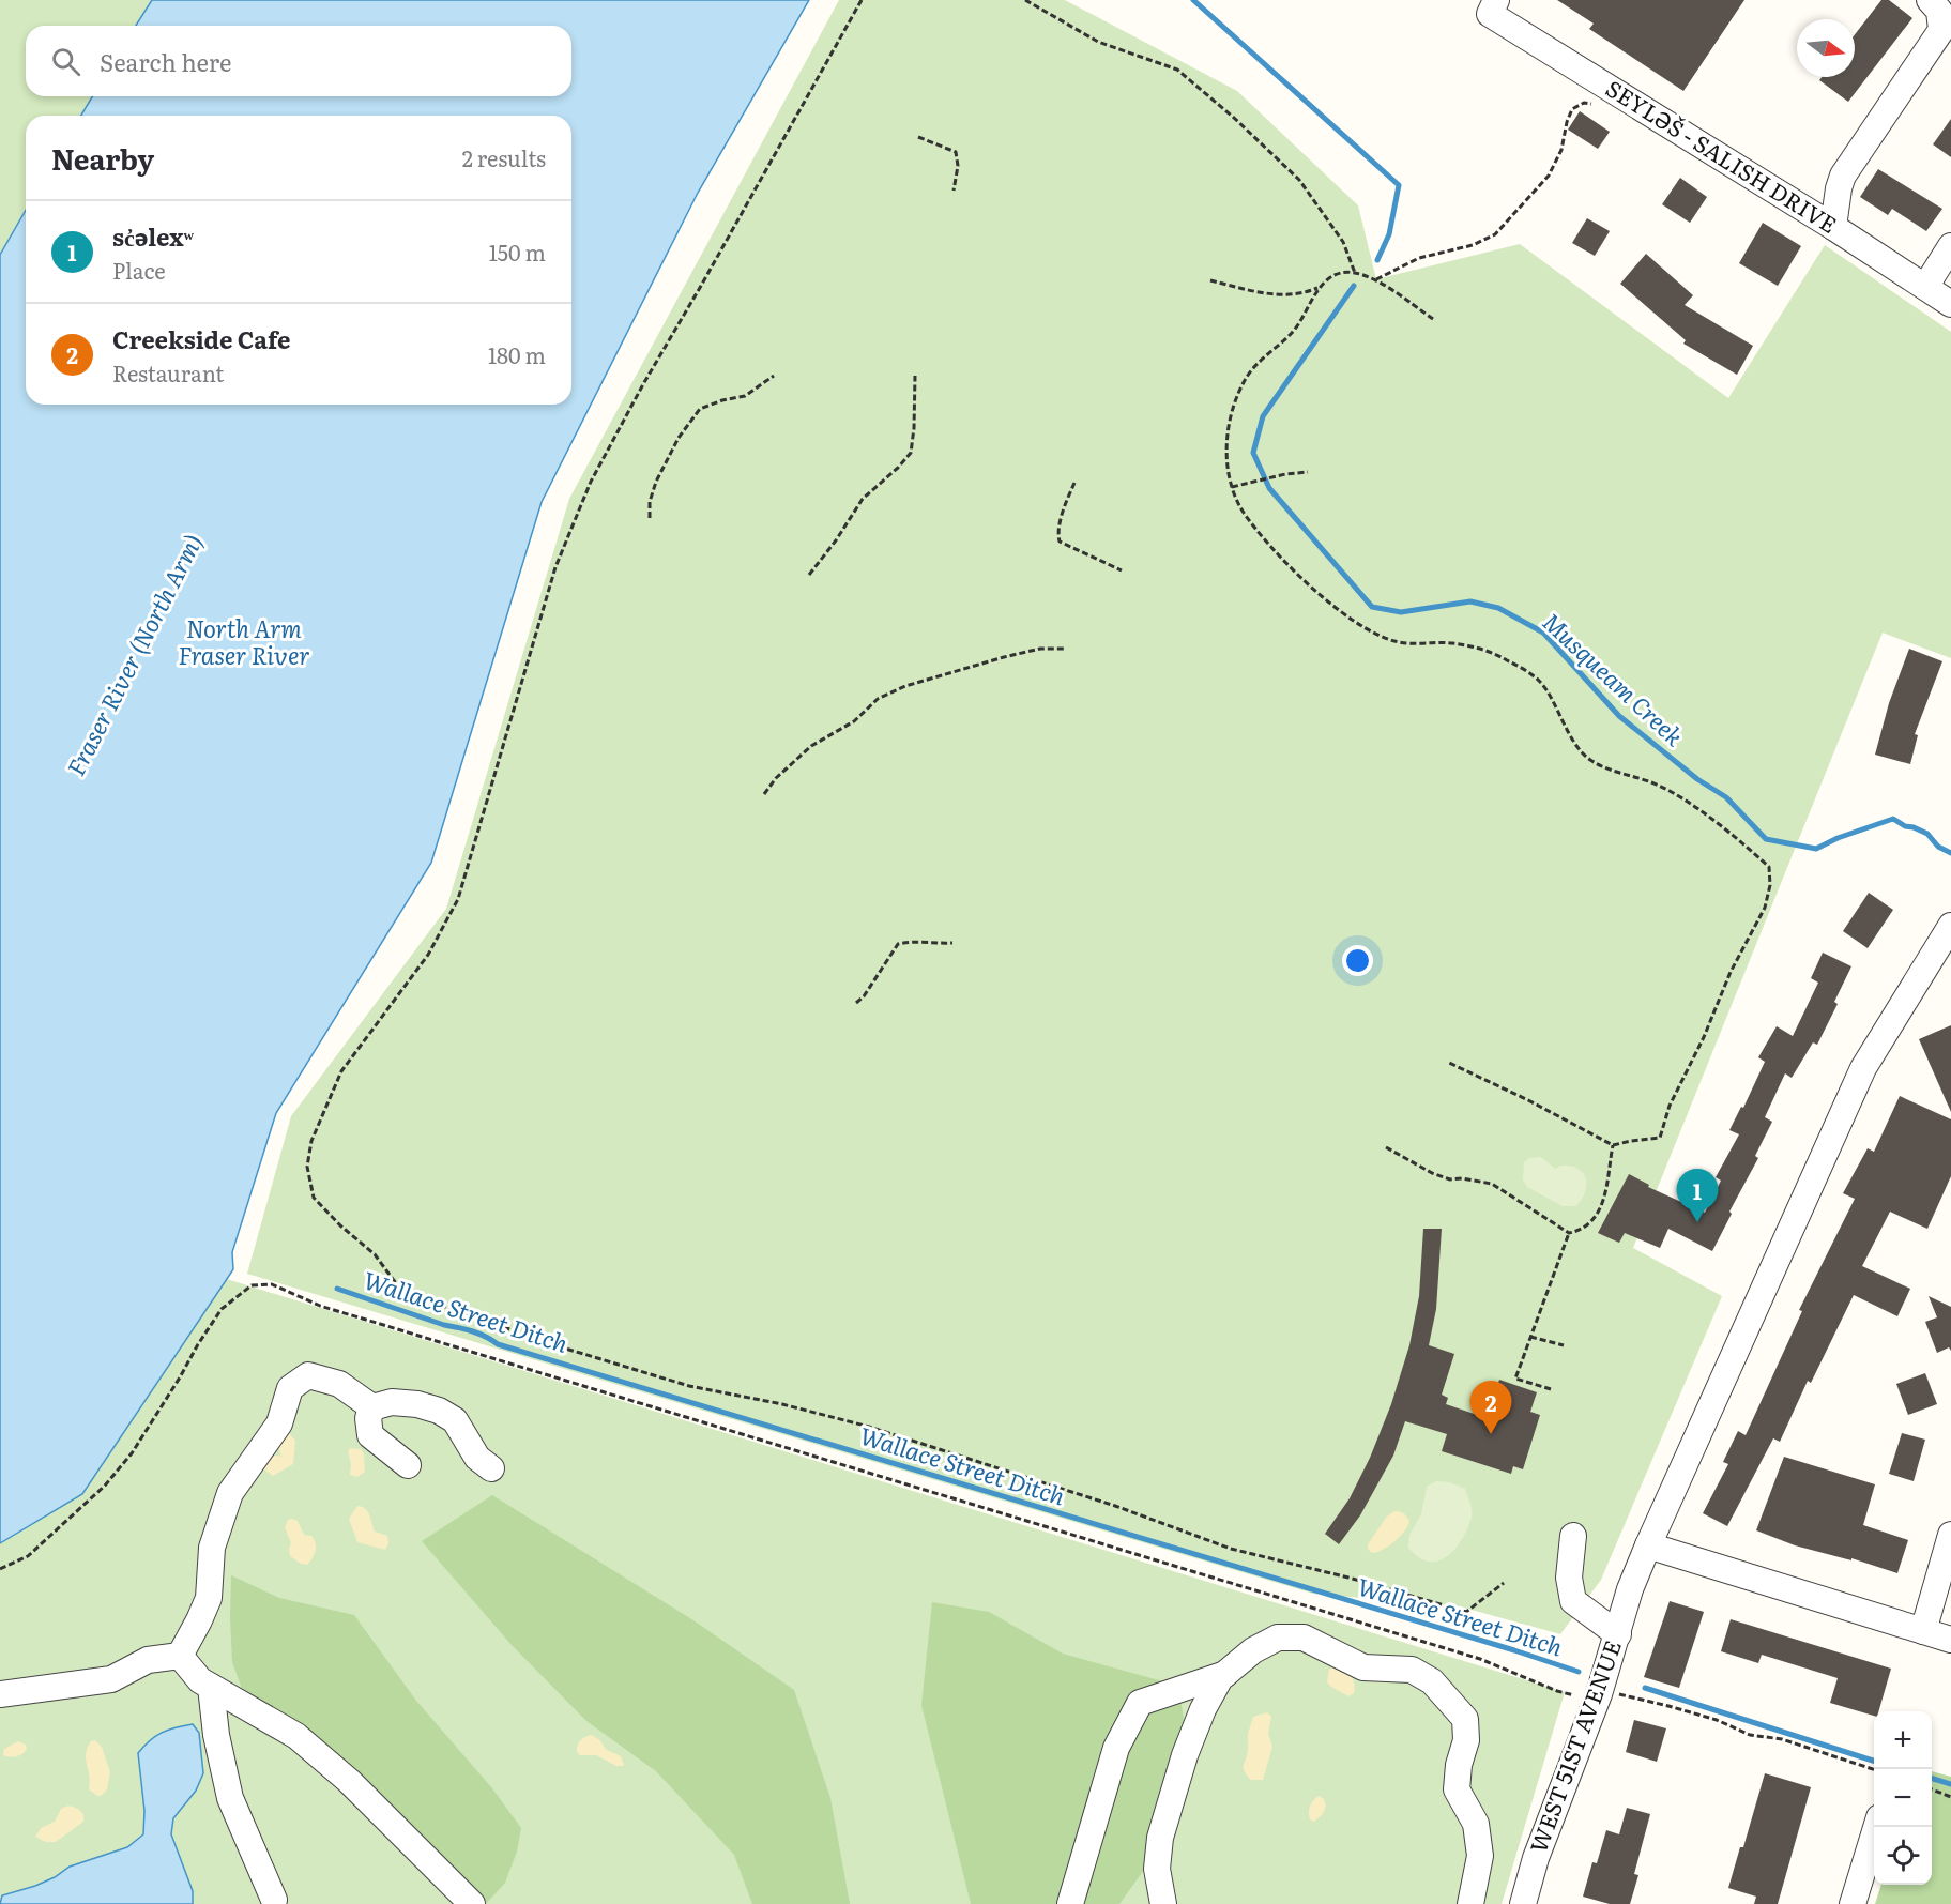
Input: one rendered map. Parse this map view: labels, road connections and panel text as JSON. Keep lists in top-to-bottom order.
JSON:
{
  "streets": {
    "street": ["SEYLƏŠ - SALISH DRIVE", "WEST 51ST AVENUE"]
  },
  "water": [
    "North Arm Fraser River",
    "Fraser River (North Arm)",
    "Musqueam Creek",
    "Wallace Street Ditch"
  ],
  "north": "right",
  "page": {
    "search": "Search here",
    "heading": ["Nearby", "2 results"],
    "list": [
      {
        "mark": "1",
        "name": "sc̓əlexʷ",
        "note": "Place",
        "value": "150 m"
      },
      {
        "mark": "2",
        "name": "Creekside Cafe",
        "note": "Restaurant",
        "value": "180 m"
      }
    ],
    "pins": ["1", "2"],
    "map_buttons": ["+", "−"]
  }
}
